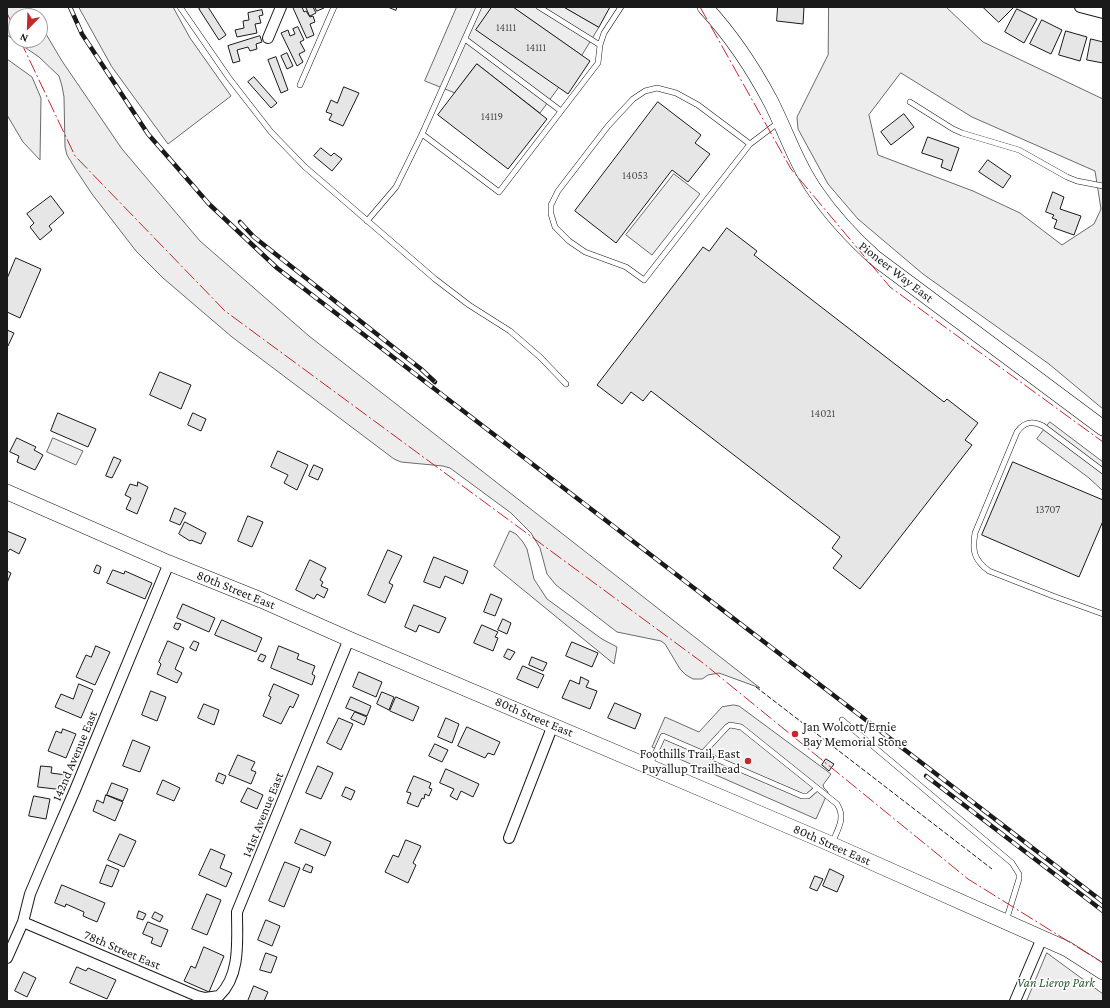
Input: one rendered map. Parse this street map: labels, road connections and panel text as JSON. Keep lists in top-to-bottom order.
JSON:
{
  "streets": {
    "street": [
      "Pioneer Way East",
      "80th Street East",
      "142nd Avenue East",
      "141st Avenue East",
      "78th Street East"
    ]
  },
  "crossings": [
    ["80th Street East", "142nd Avenue East"],
    ["80th Street East", "141st Avenue East"],
    ["142nd Avenue East", "78th Street East"],
    ["141st Avenue East", "78th Street East"]
  ],
  "parks": ["Van Lierop Park"],
  "places": ["Jan Wolcott/Ernie Bay Memorial Stone", "Foothills Trail, East Puyallup Trailhead"],
  "house_numbers": [
    "14111",
    "14111",
    "14119",
    "14053",
    "14021",
    "13707"
  ],
  "north": "bottom left"
}
